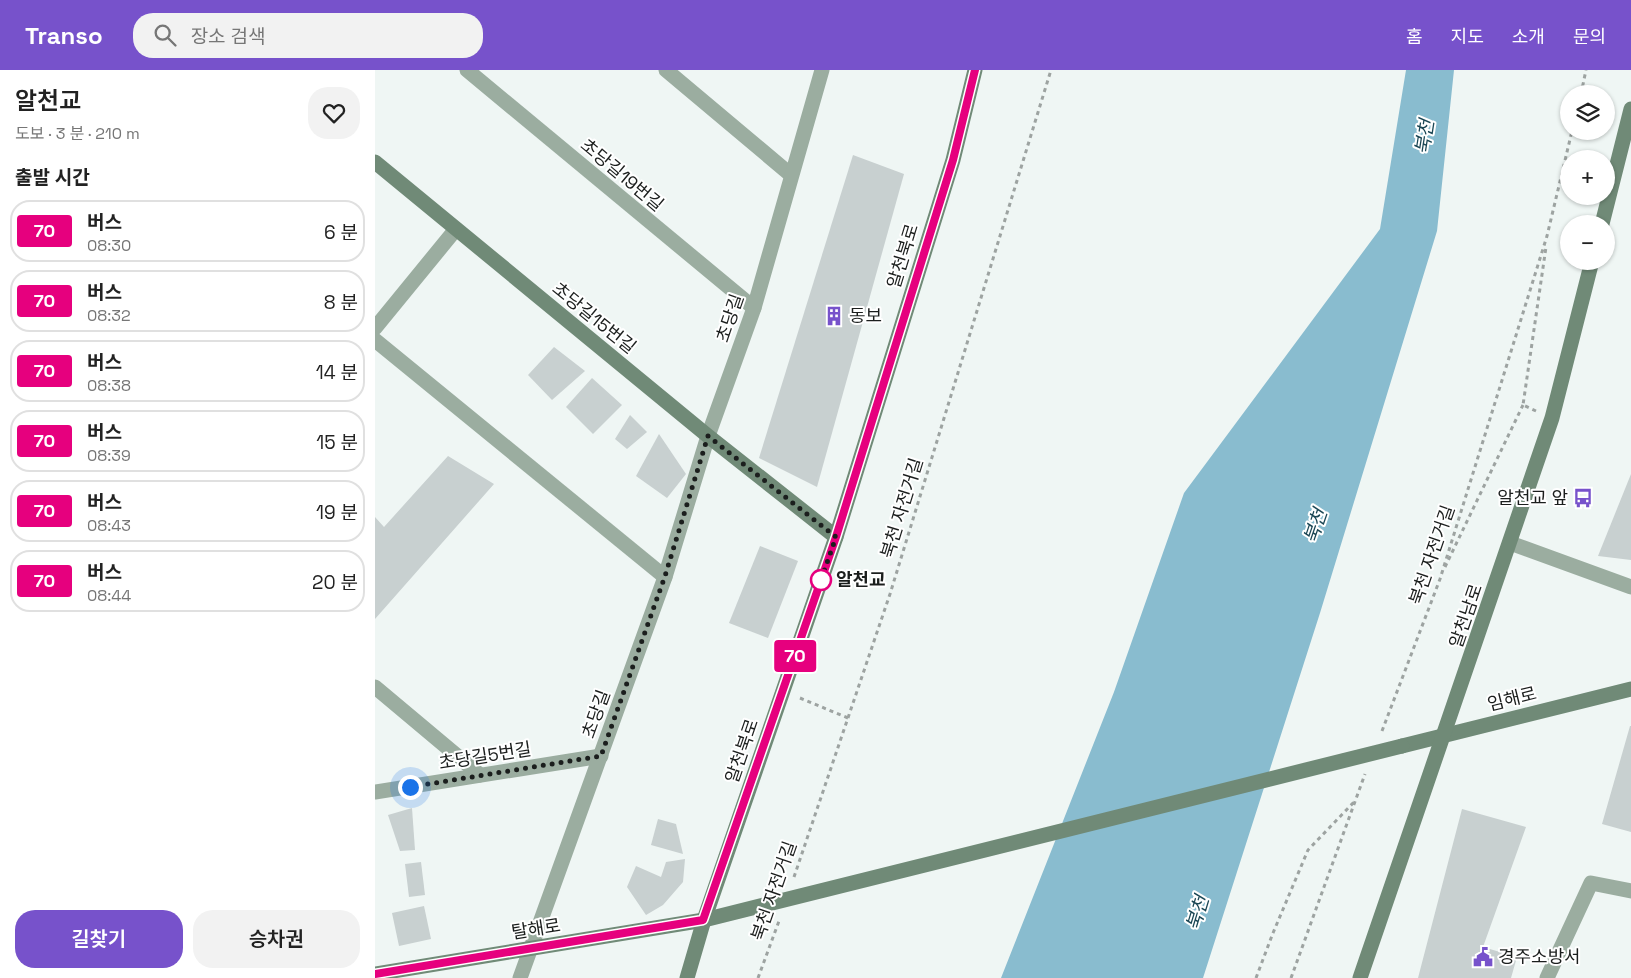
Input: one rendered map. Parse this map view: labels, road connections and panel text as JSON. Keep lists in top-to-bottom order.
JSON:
{
  "streets": {
    "street": [
      "초당길19번길",
      "알천북로",
      "초당길15번길",
      "초당길",
      "알천남로",
      "임해로",
      "초당길5번길",
      "탈해로"
    ],
    "path": ["북천 자전거길"]
  },
  "crossings": [
    ["초당길19번길", "초당길"],
    ["알천북로", "탈해로"],
    ["초당길15번길", "초당길"],
    ["초당길", "초당길5번길"],
    ["초당길", "탈해로"],
    ["알천남로", "임해로"],
    ["임해로", "탈해로"]
  ],
  "water": ["북천"],
  "places": {
    "building": ["동보"],
    "bus stop": ["알천교 앞"],
    "other": ["알천교"],
    "public building": ["경주소방서"]
  },
  "lines": ["bus line 70"],
  "page": {
    "header": "Transo",
    "search": "장소 검색",
    "nav": [
      "홈",
      "지도",
      "소개",
      "문의"
    ],
    "heading": [
      ["알천교", "도보 · 3 분 · 210 m"],
      "출발 시간"
    ],
    "on_map": "70",
    "map_buttons": ["+", "−"],
    "list": [
      {
        "mark": "70",
        "name": "버스",
        "note": "08:30",
        "value": "6 분"
      },
      {
        "mark": "70",
        "name": "버스",
        "note": "08:32",
        "value": "8 분"
      },
      {
        "mark": "70",
        "name": "버스",
        "note": "08:38",
        "value": "14 분"
      },
      {
        "mark": "70",
        "name": "버스",
        "note": "08:39",
        "value": "15 분"
      },
      {
        "mark": "70",
        "name": "버스",
        "note": "08:43",
        "value": "19 분"
      },
      {
        "mark": "70",
        "name": "버스",
        "note": "08:44",
        "value": "20 분"
      }
    ],
    "buttons": ["길찾기", "승차권"]
  }
}
